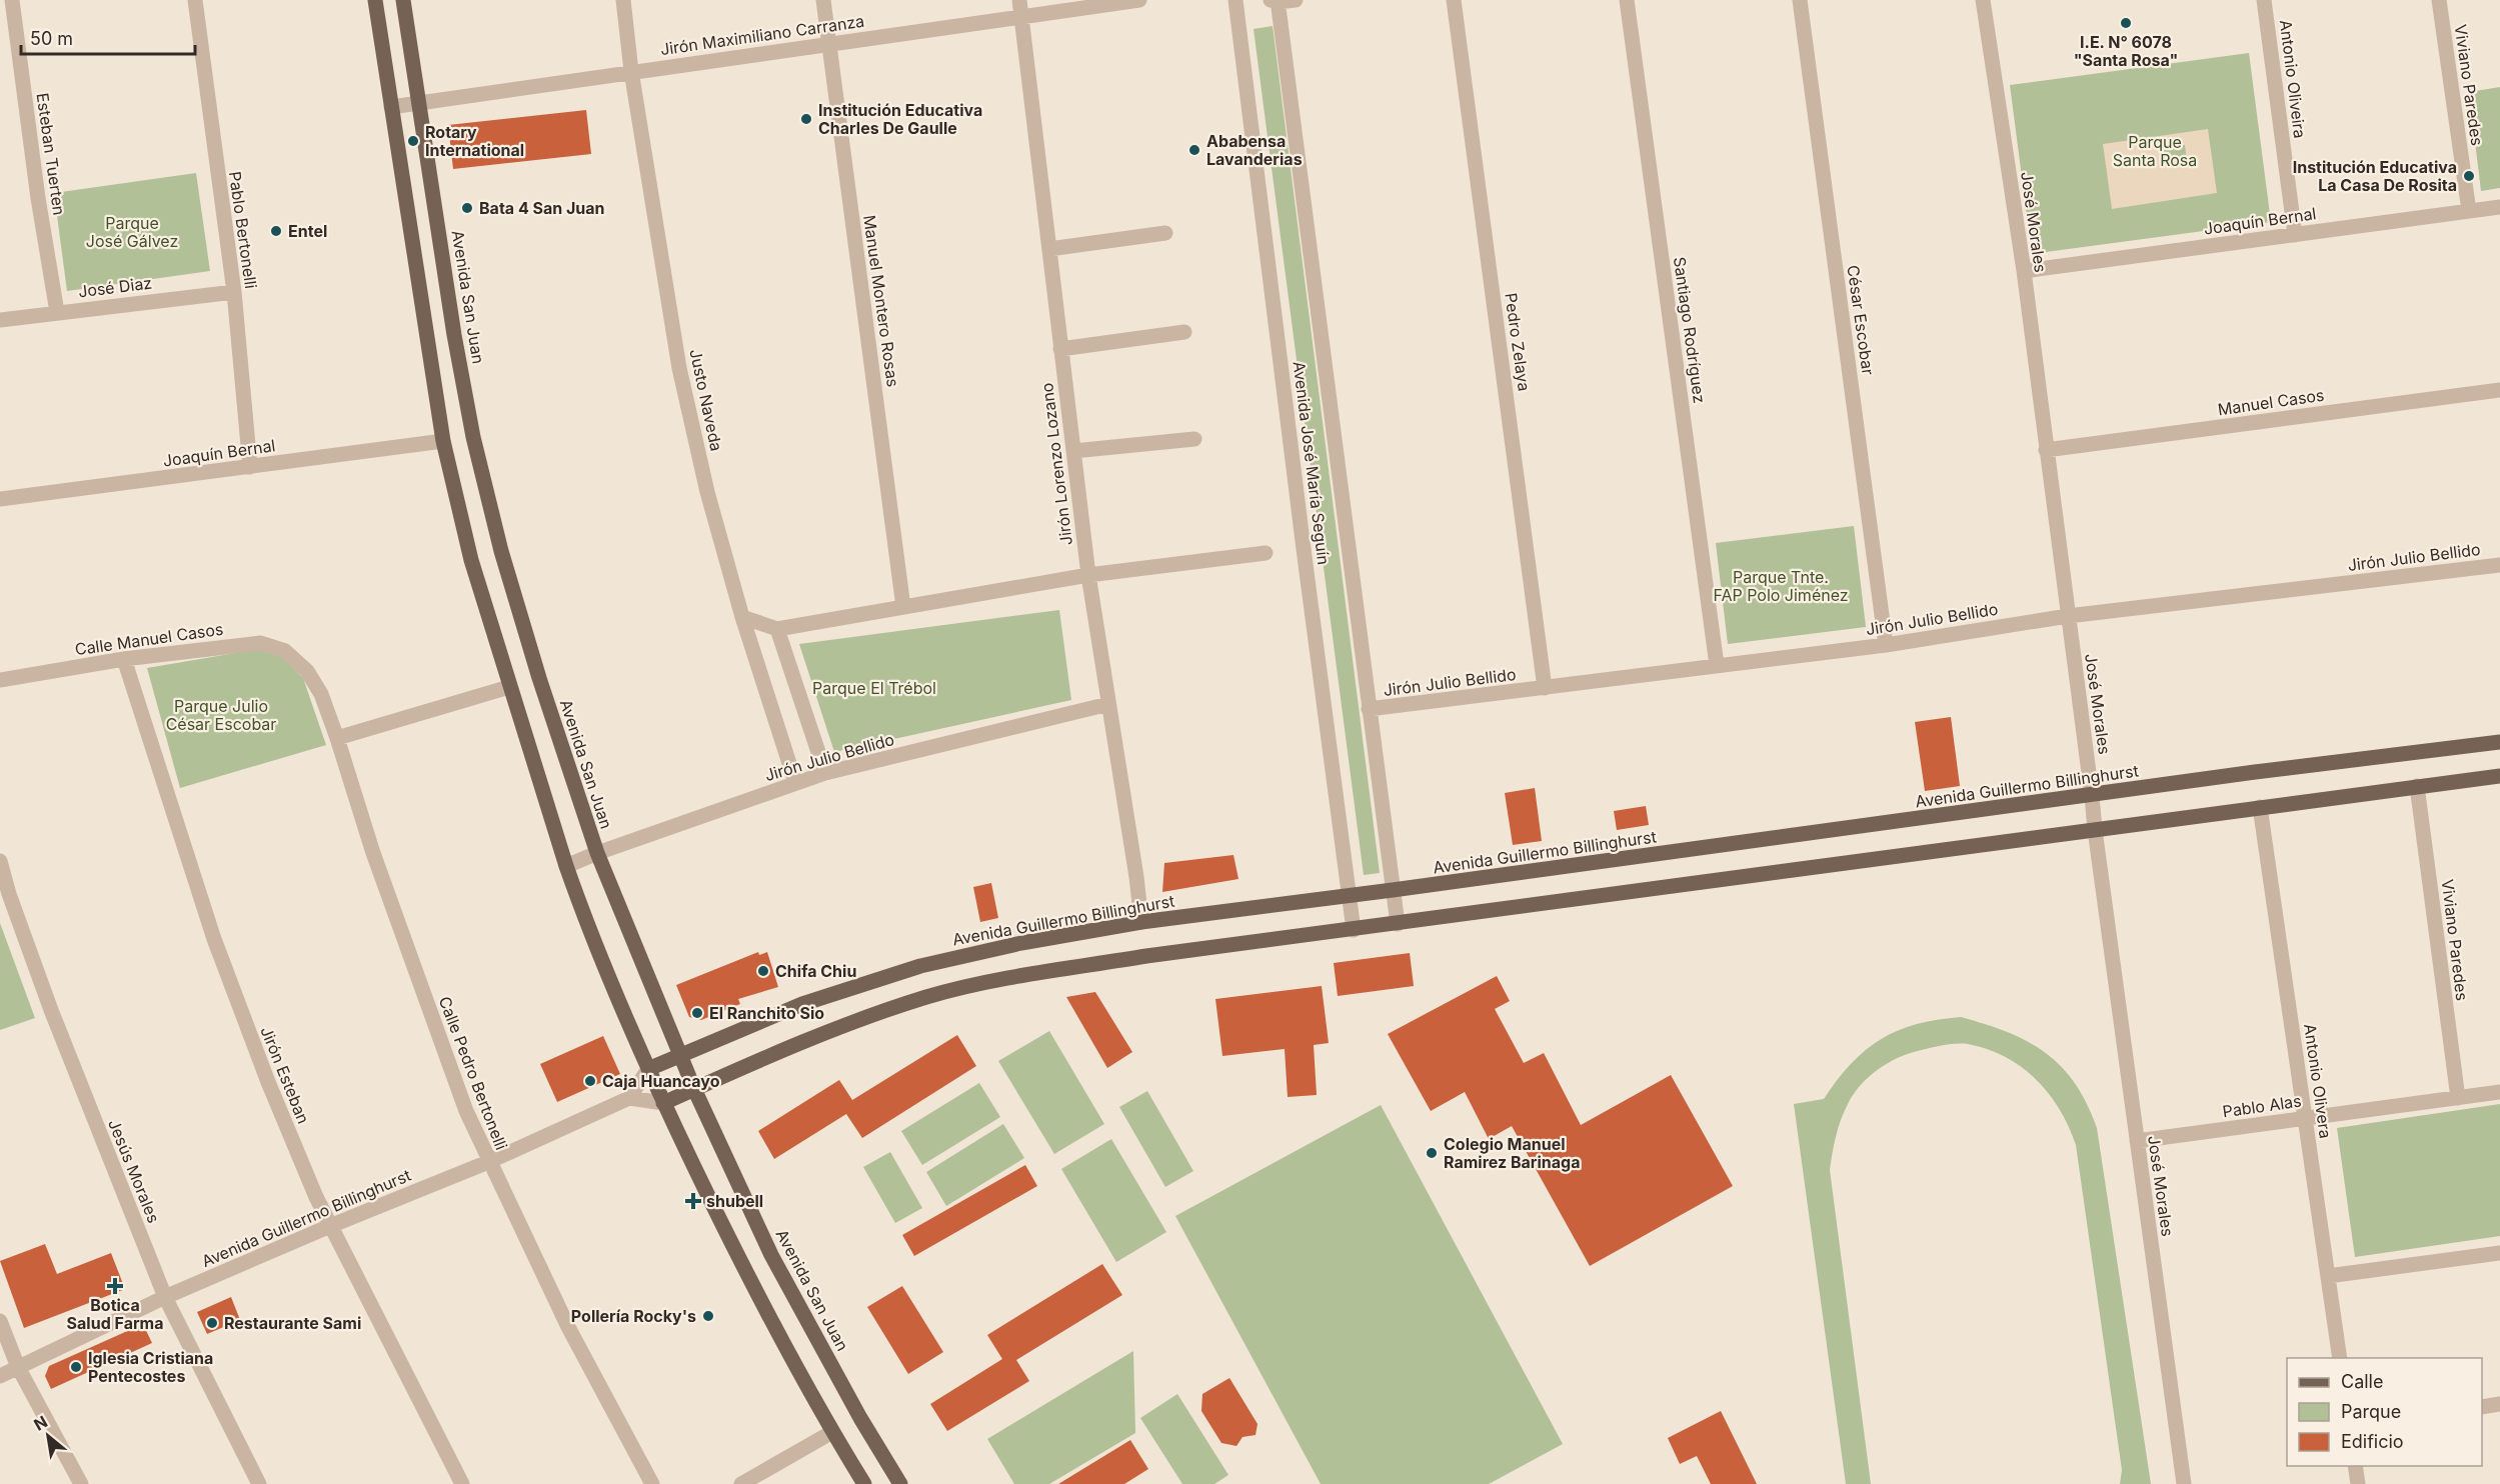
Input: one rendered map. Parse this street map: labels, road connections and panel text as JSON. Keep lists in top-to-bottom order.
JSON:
{
  "streets": {
    "main road": ["Avenida San Juan", "Avenida Guillermo Billinghurst"],
    "street": [
      "Jirón Maximiliano Carranza",
      "Antonio Oliveira",
      "Viviano Paredes",
      "Esteban Tuerten",
      "Joaquín Bernal",
      "José Morales",
      "Pablo Bertonelli",
      "José Diaz",
      "Manuel Montero Rosas",
      "César Escobar",
      "Santiago Rodríguez",
      "Pedro Zelaya",
      "Justo Naveda",
      "Manuel Casos",
      "Avenida José María Seguín",
      "Jirón Lorenzo Lozano",
      "Jirón Julio Bellido",
      "Calle Manuel Casos",
      "Calle Pedro Bertonelli",
      "Jirón Esteban",
      "Antonio Olivera",
      "Pablo Alas",
      "Jesús Morales"
    ]
  },
  "crossings": [
    ["Jirón Maximiliano Carranza", "Avenida San Juan"],
    ["Jirón Maximiliano Carranza", "Manuel Montero Rosas"],
    ["Jirón Maximiliano Carranza", "Justo Naveda"],
    ["Jirón Maximiliano Carranza", "Jirón Lorenzo Lozano"],
    ["Antonio Oliveira", "Joaquín Bernal"],
    ["Viviano Paredes", "Joaquín Bernal"],
    ["Viviano Paredes", "Pablo Alas"],
    ["Esteban Tuerten", "José Diaz"],
    ["Joaquín Bernal", "José Morales"],
    ["Joaquín Bernal", "Pablo Bertonelli"],
    ["José Morales", "Manuel Casos"],
    ["José Morales", "Jirón Julio Bellido"],
    ["José Morales", "Avenida Guillermo Billinghurst"],
    ["José Morales", "Pablo Alas"],
    ["Pablo Bertonelli", "José Diaz"],
    ["Avenida San Juan", "Jirón Julio Bellido"],
    ["Avenida San Juan", "Avenida Guillermo Billinghurst"],
    ["César Escobar", "Jirón Julio Bellido"],
    ["Santiago Rodríguez", "Jirón Julio Bellido"],
    ["Pedro Zelaya", "Jirón Julio Bellido"],
    ["Justo Naveda", "Jirón Julio Bellido"],
    ["Avenida José María Seguín", "Jirón Julio Bellido"],
    ["Avenida José María Seguín", "Avenida Guillermo Billinghurst"],
    ["Jirón Lorenzo Lozano", "Jirón Julio Bellido"],
    ["Jirón Lorenzo Lozano", "Avenida Guillermo Billinghurst"],
    ["Calle Manuel Casos", "Calle Pedro Bertonelli"],
    ["Calle Manuel Casos", "Jirón Esteban"],
    ["Avenida Guillermo Billinghurst", "Calle Pedro Bertonelli"],
    ["Avenida Guillermo Billinghurst", "Jirón Esteban"],
    ["Avenida Guillermo Billinghurst", "Jesús Morales"],
    ["Antonio Olivera", "Pablo Alas"]
  ],
  "parks": [
    "Parque Santa Rosa",
    "Parque José Gálvez",
    "Parque Tnte. FAP Polo Jiménez",
    "Parque El Trébol",
    "Parque Julio César Escobar"
  ],
  "places": {
    "other": [
      "I.E. N° 6078 \"Santa Rosa\"",
      "Institución Educativa Charles De Gaulle",
      "Rotary International",
      "Ababensa Lavanderias",
      "Institución Educativa La Casa De Rosita",
      "Bata 4 San Juan",
      "Entel",
      "Chifa Chiu",
      "El Ranchito Sio",
      "Caja Huancayo",
      "Colegio Manuel Ramirez Barinaga",
      "Pollería Rocky's",
      "Restaurante Sami",
      "Iglesia Cristiana Pentecostes"
    ],
    "health": ["shubell", "Botica Salud Farma"]
  },
  "legend": ["Calle", "Parque", "Edificio"],
  "scale_bar": "50 m",
  "north": "top left"
}
